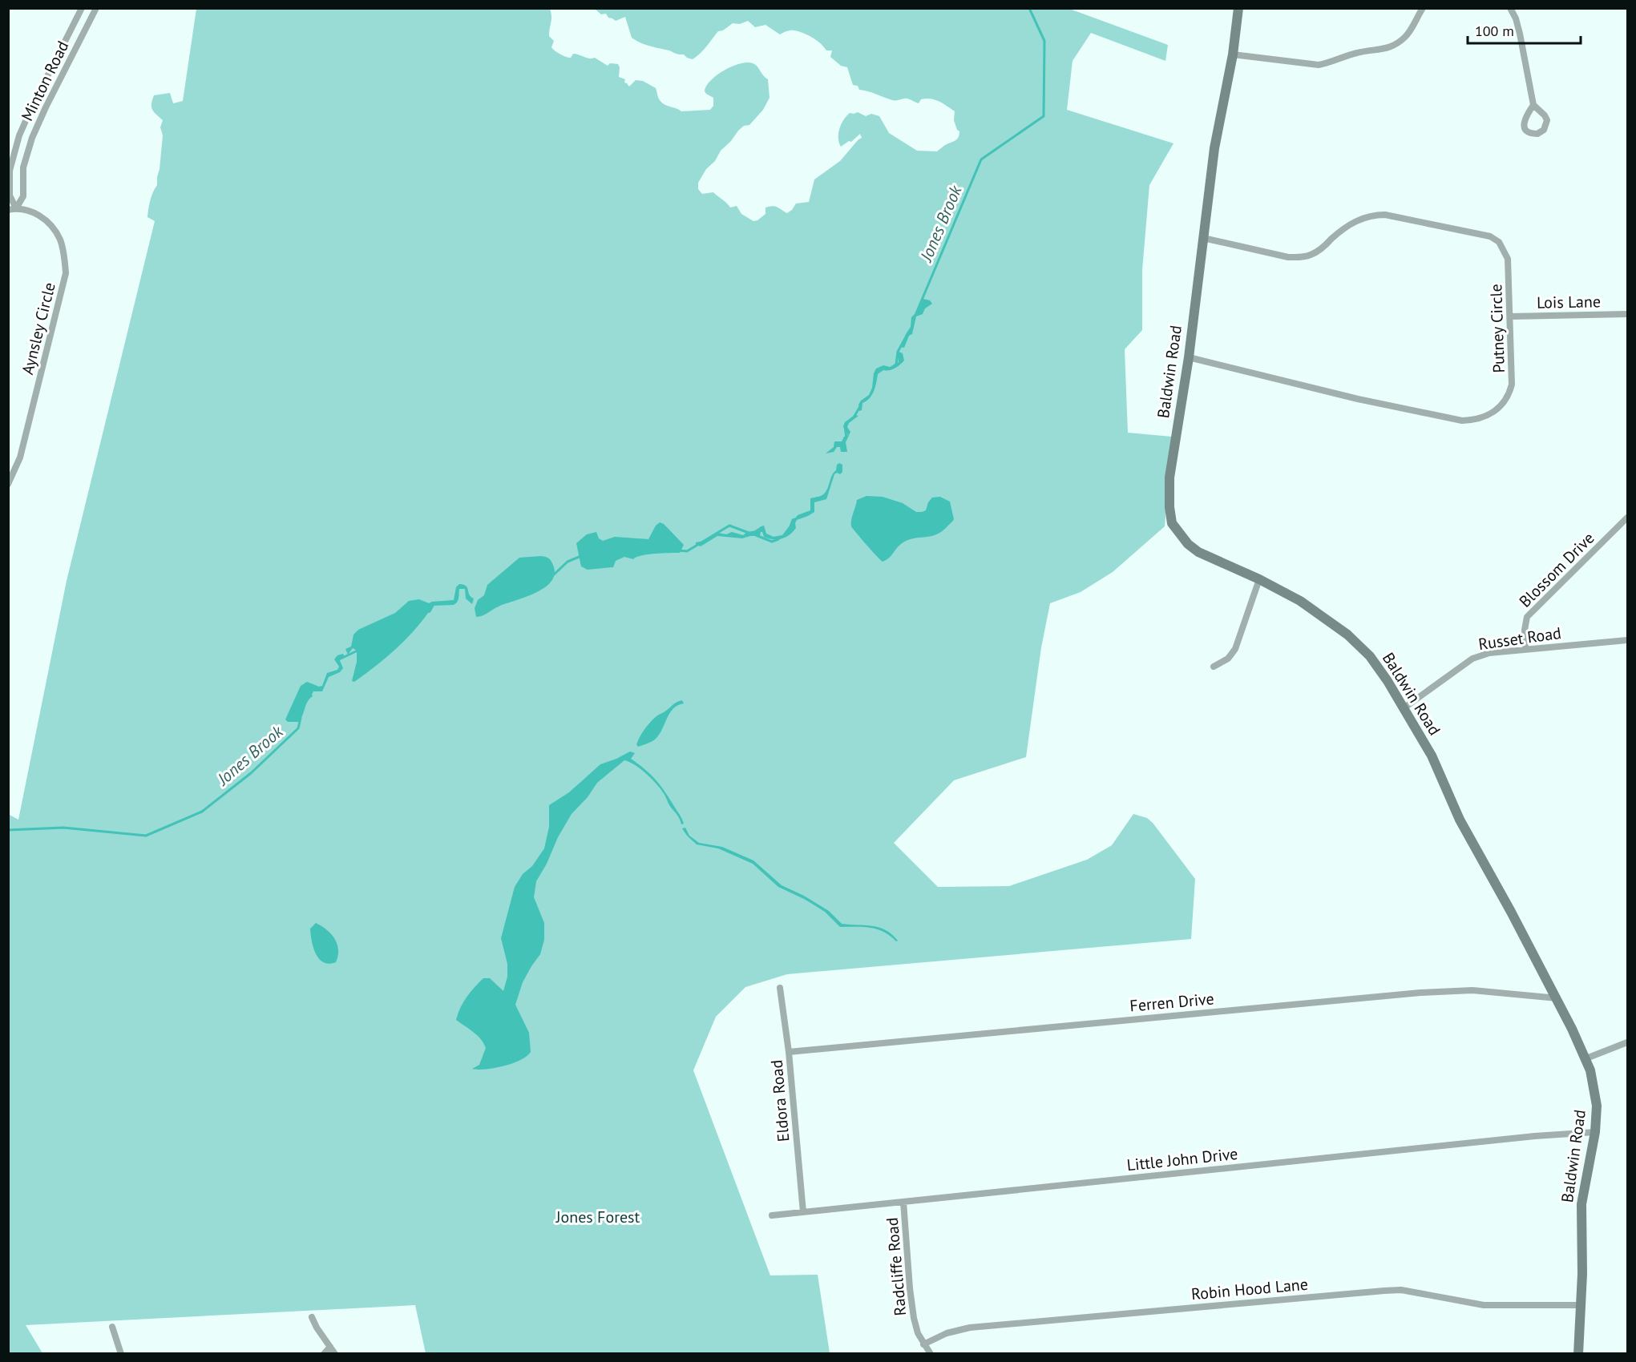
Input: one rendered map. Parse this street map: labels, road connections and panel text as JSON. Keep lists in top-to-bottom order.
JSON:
{
  "streets": {
    "street": [
      "Minton Road",
      "Lois Lane",
      "Aynsley Circle",
      "Putney Circle",
      "Baldwin Road",
      "Blossom Drive",
      "Russet Road",
      "Ferren Drive",
      "Eldora Road",
      "Little John Drive",
      "Radcliffe Road",
      "Robin Hood Lane"
    ]
  },
  "crossings": [
    ["Minton Road", "Aynsley Circle"],
    ["Lois Lane", "Putney Circle"],
    ["Putney Circle", "Baldwin Road"],
    ["Baldwin Road", "Russet Road"],
    ["Baldwin Road", "Ferren Drive"],
    ["Baldwin Road", "Little John Drive"],
    ["Baldwin Road", "Robin Hood Lane"],
    ["Blossom Drive", "Russet Road"],
    ["Ferren Drive", "Eldora Road"],
    ["Eldora Road", "Little John Drive"],
    ["Little John Drive", "Radcliffe Road"],
    ["Radcliffe Road", "Robin Hood Lane"]
  ],
  "water": ["Jones Brook"],
  "parks": ["Jones Forest"],
  "scale_bar": "100 m"
}
